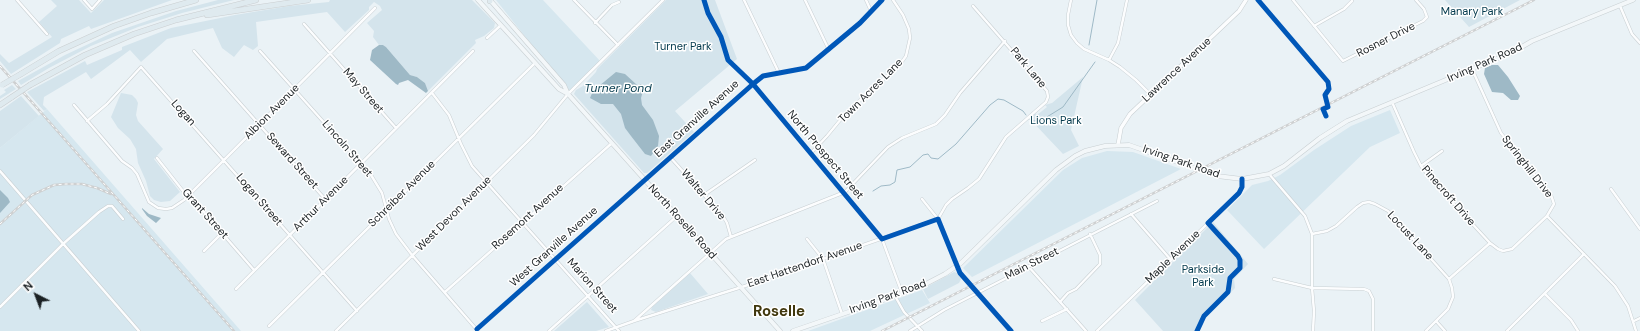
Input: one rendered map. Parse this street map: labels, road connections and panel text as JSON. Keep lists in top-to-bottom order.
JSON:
{
  "streets": {
    "main road": ["Irving Park Road", "North Roselle Road"],
    "street": [
      "Rosner Drive",
      "Park Lane",
      "Lawrence Avenue",
      "May Street",
      "Town Acres Lane",
      "Albion Avenue",
      "Logan",
      "East Granville Avenue",
      "Lincoln Street",
      "North Prospect Street",
      "Seward Street",
      "Springhill Drive",
      "Schreiber Avenue",
      "Walter Drive",
      "Pinecroft Drive",
      "Logan Street",
      "Arthur Avenue",
      "Grant Street",
      "West Devon Avenue",
      "Rosemont Avenue",
      "Locust Lane",
      "West Granville Avenue",
      "Maple Avenue",
      "Main Street",
      "East Hattendorf Avenue",
      "Marion Street"
    ]
  },
  "crossings": [
    ["Irving Park Road", "Lawrence Avenue"],
    ["Irving Park Road", "North Prospect Street"],
    ["Irving Park Road", "Springhill Drive"],
    ["Irving Park Road", "Pinecroft Drive"],
    ["Irving Park Road", "Maple Avenue"],
    ["Park Lane", "East Hattendorf Avenue"],
    ["May Street", "Albion Avenue"],
    ["May Street", "Arthur Avenue"],
    ["Town Acres Lane", "North Prospect Street"],
    ["Albion Avenue", "Logan"],
    ["Albion Avenue", "Lincoln Street"],
    ["Albion Avenue", "Seward Street"],
    ["Albion Avenue", "Logan Street"],
    ["Albion Avenue", "Grant Street"],
    ["Logan", "Logan Street"],
    ["East Granville Avenue", "North Prospect Street"],
    ["East Granville Avenue", "Walter Drive"],
    ["East Granville Avenue", "North Roselle Road"],
    ["East Granville Avenue", "West Granville Avenue"],
    ["Lincoln Street", "Schreiber Avenue"],
    ["Lincoln Street", "Arthur Avenue"],
    ["Lincoln Street", "West Devon Avenue"],
    ["Lincoln Street", "Rosemont Avenue"],
    ["Lincoln Street", "West Granville Avenue"],
    ["North Prospect Street", "East Hattendorf Avenue"],
    ["Seward Street", "Arthur Avenue"],
    ["Schreiber Avenue", "Logan Street"],
    ["Schreiber Avenue", "North Roselle Road"],
    ["Schreiber Avenue", "Marion Street"],
    ["Logan Street", "Arthur Avenue"],
    ["Logan Street", "West Devon Avenue"],
    ["Arthur Avenue", "Grant Street"],
    ["Arthur Avenue", "Marion Street"],
    ["West Devon Avenue", "North Roselle Road"],
    ["West Devon Avenue", "Marion Street"],
    ["Rosemont Avenue", "North Roselle Road"],
    ["Rosemont Avenue", "Marion Street"],
    ["North Roselle Road", "West Granville Avenue"],
    ["North Roselle Road", "East Hattendorf Avenue"],
    ["West Granville Avenue", "Marion Street"],
    ["East Hattendorf Avenue", "Marion Street"]
  ],
  "districts": ["Roselle"],
  "water": ["Turner Pond"],
  "parks": [
    "Manary Park",
    "Turner Park",
    "Lions Park",
    "Parkside Park"
  ],
  "north": "top left"
}
